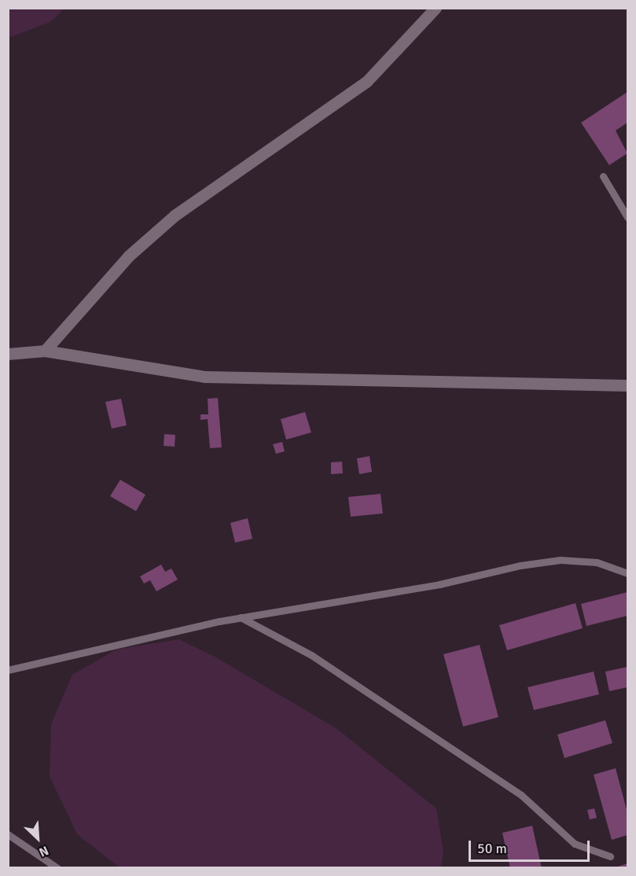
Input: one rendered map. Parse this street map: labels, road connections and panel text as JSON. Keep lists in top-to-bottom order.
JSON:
{
  "scale_bar": "50 m",
  "north": "bottom right"
}
